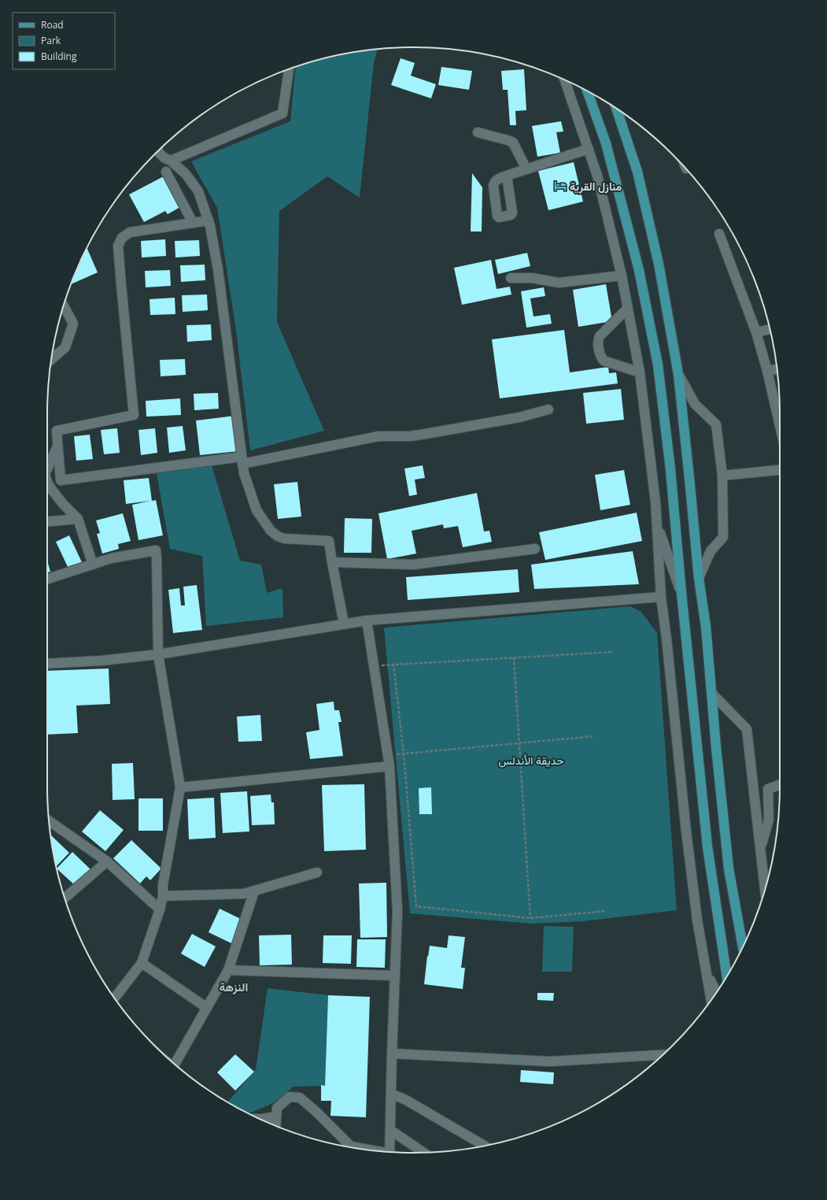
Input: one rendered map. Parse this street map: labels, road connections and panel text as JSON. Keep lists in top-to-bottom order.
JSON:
{
  "districts": ["النزهة"],
  "parks": ["حديقة الأندلس"],
  "places": {
    "hotel": ["منازل القرية"]
  },
  "legend": ["Road", "Park", "Building"]
}
